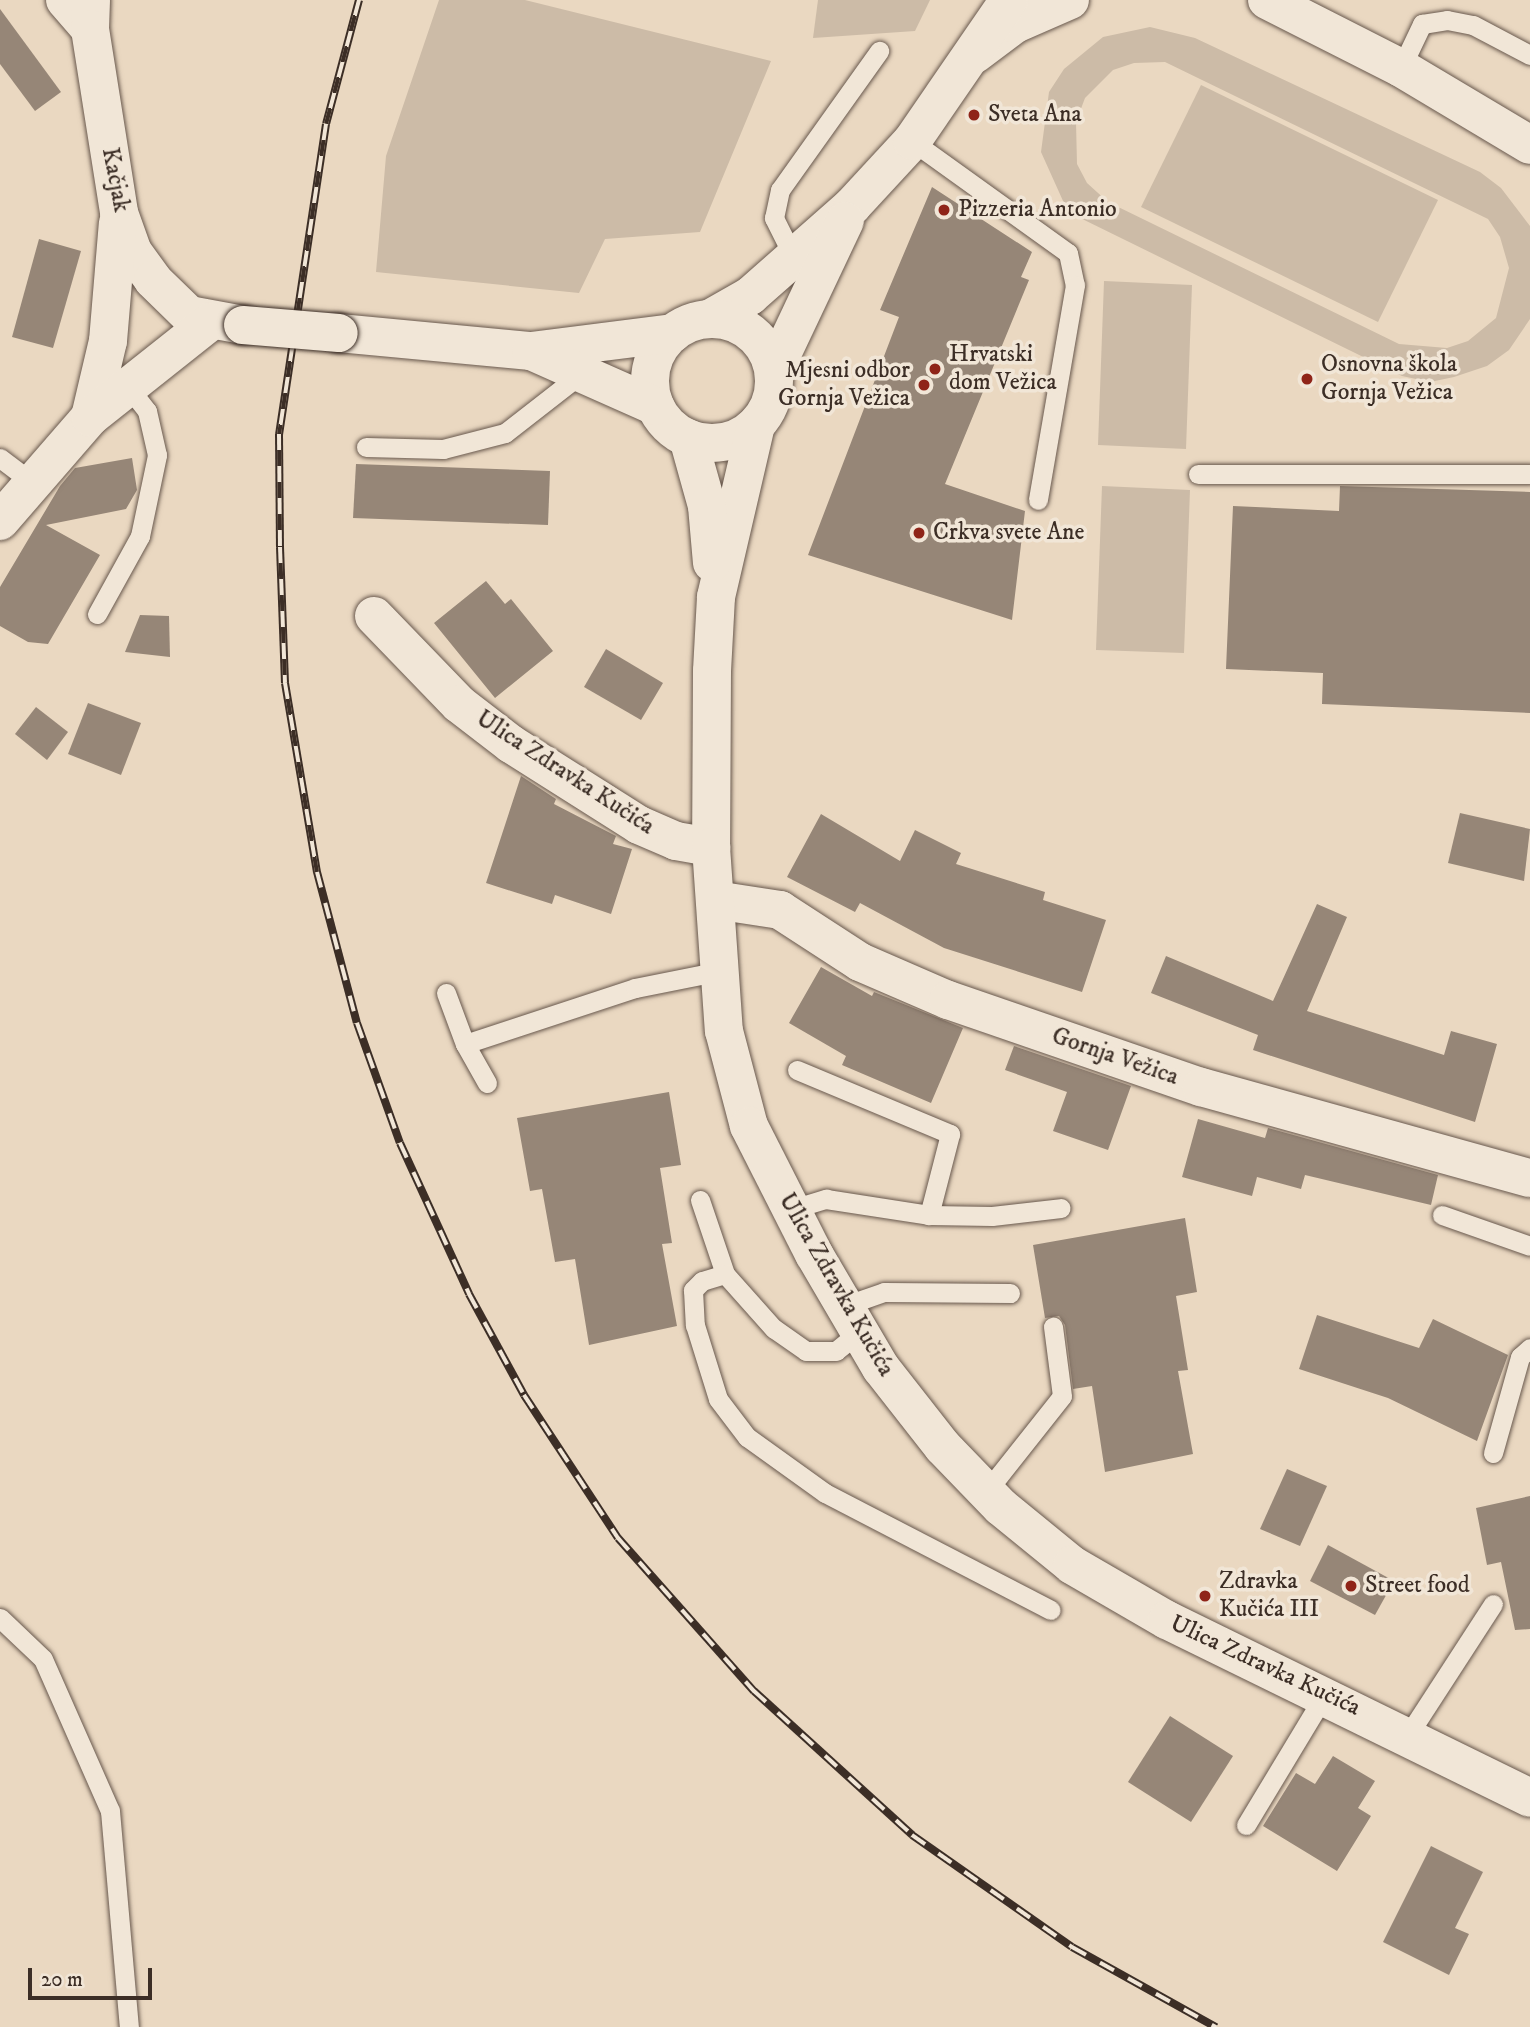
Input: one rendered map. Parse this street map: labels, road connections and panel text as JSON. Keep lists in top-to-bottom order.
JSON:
{
  "streets": {
    "main road": ["Kačjak", "Ulica Zdravka Kučića", "Gornja Vežica"]
  },
  "crossings": [
    ["Kačjak", "Ulica Zdravka Kučića"],
    ["Ulica Zdravka Kučića", "Gornja Vežica"]
  ],
  "places": [
    "Sveta Ana",
    "Pizzeria Antonio",
    "Hrvatski dom Vežica",
    "Osnovna škola Gornja Vežica",
    "Mjesni odbor Gornja Vežica",
    "Crkva svete Ane",
    "Street food",
    "Zdravka Kučića III"
  ],
  "scale_bar": "20 m"
}
